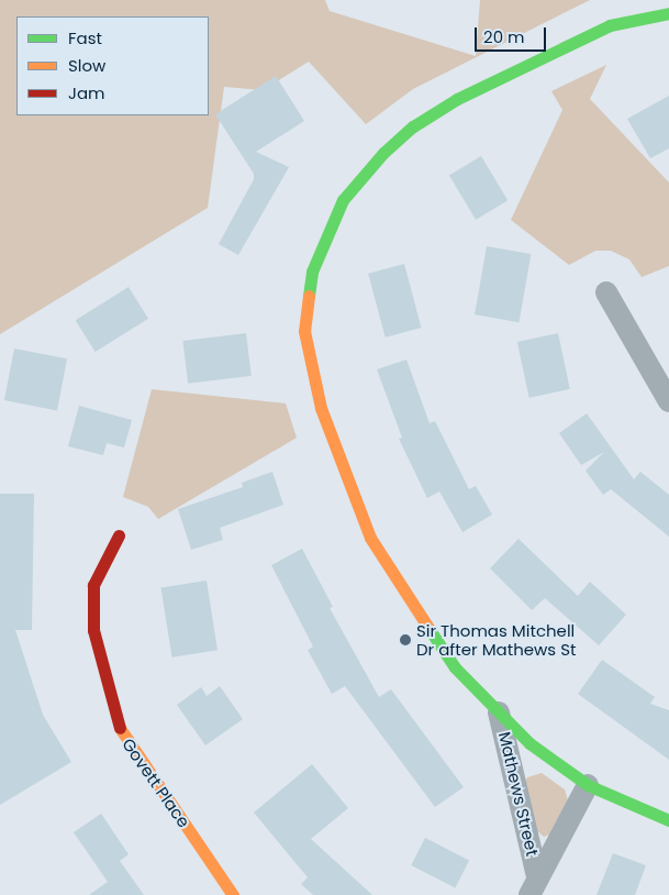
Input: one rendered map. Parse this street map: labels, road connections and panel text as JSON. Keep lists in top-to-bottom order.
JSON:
{
  "streets": {
    "street": ["Govett Place", "Mathews Street"]
  },
  "places": ["Sir Thomas Mitchell Dr after Mathews St"],
  "legend": ["Fast", "Slow", "Jam"],
  "scale_bar": "20 m"
}
